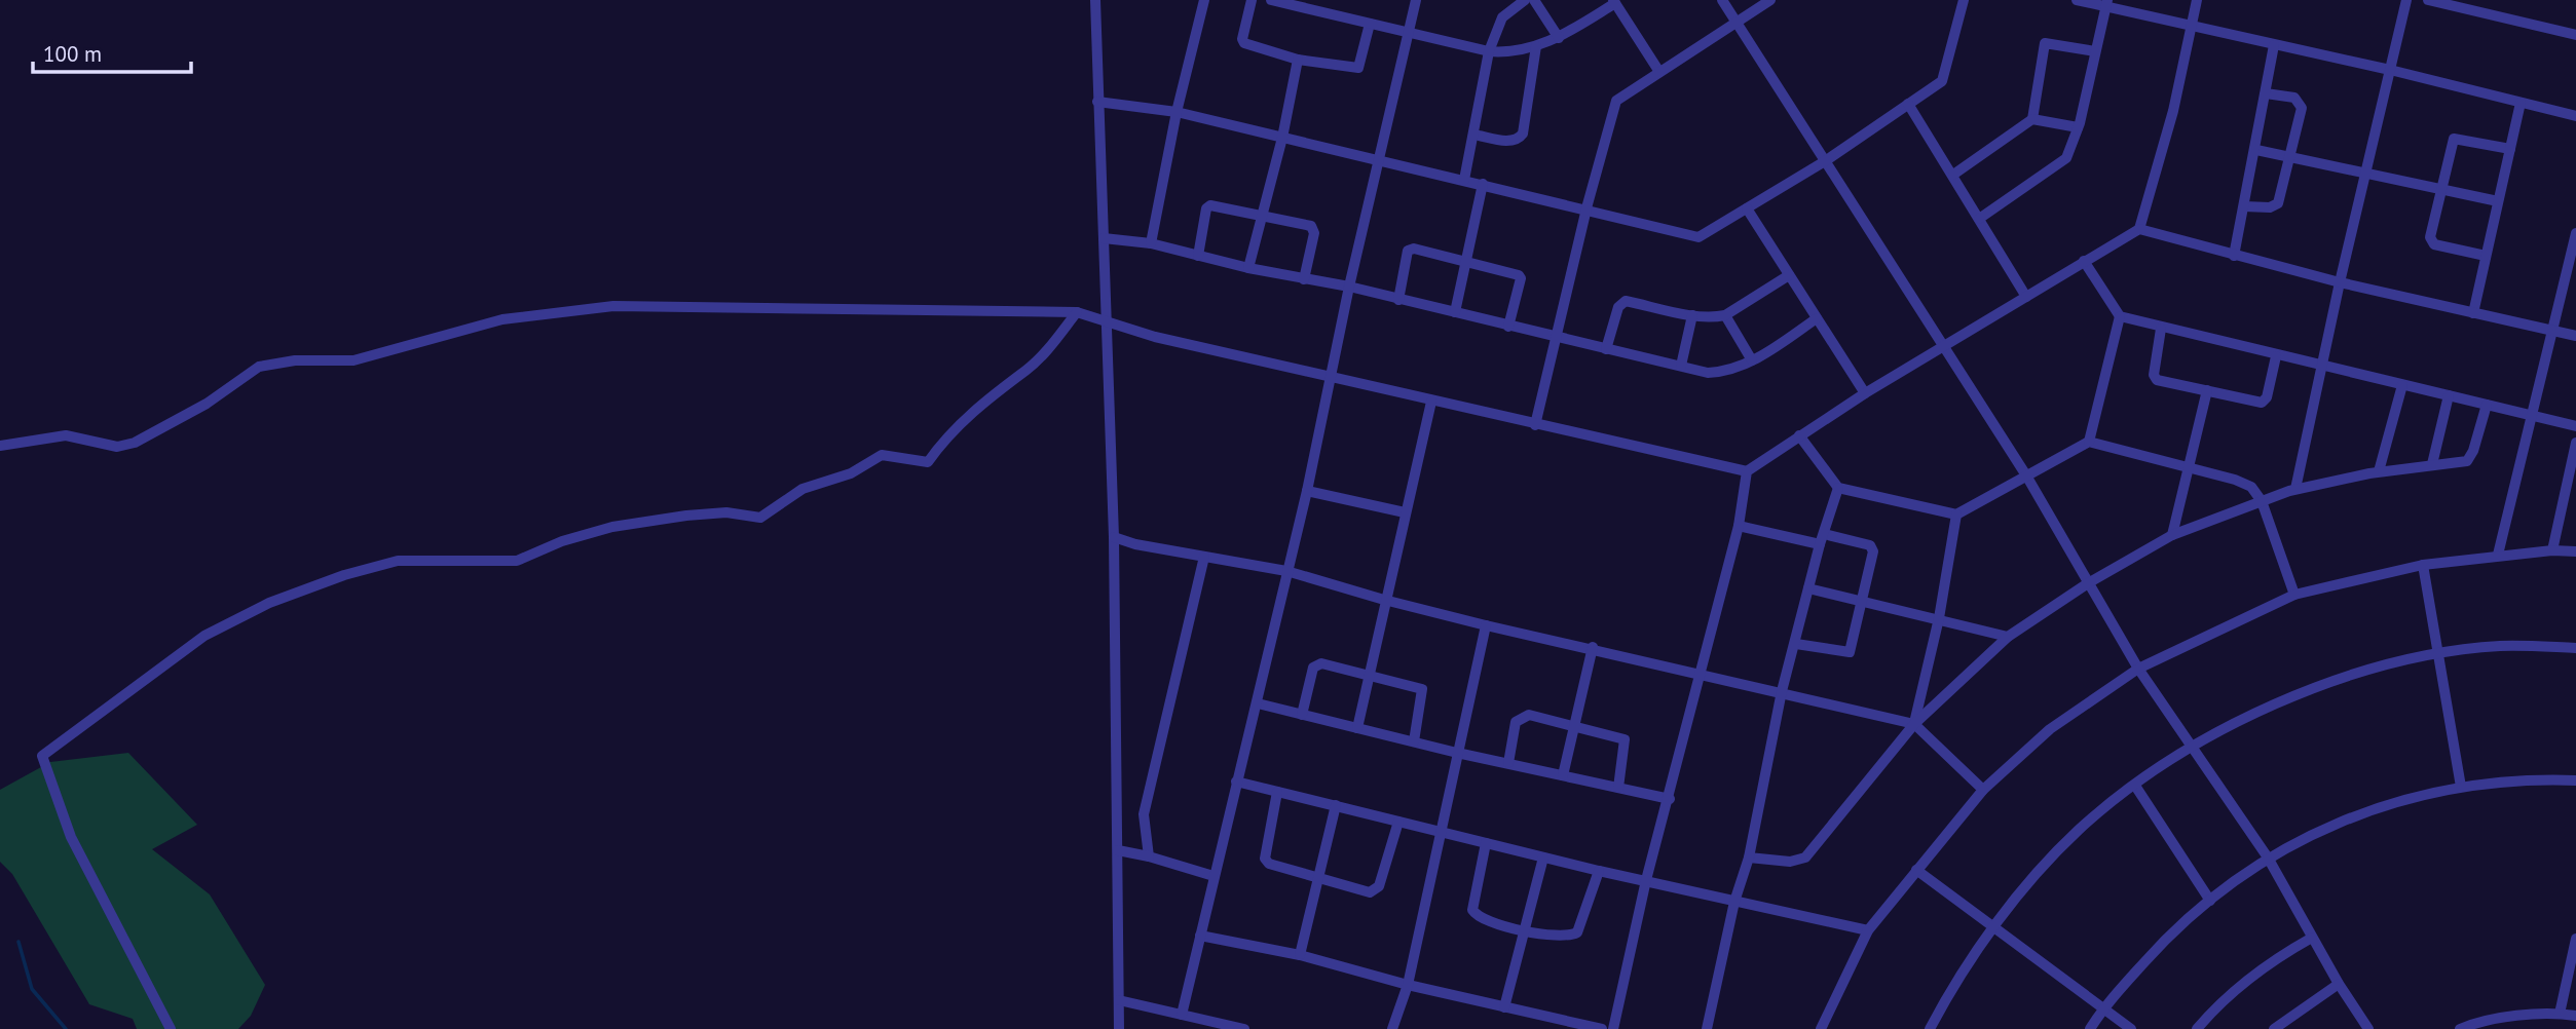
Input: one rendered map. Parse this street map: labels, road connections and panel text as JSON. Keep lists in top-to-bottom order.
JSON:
{
  "scale_bar": "100 m"
}
